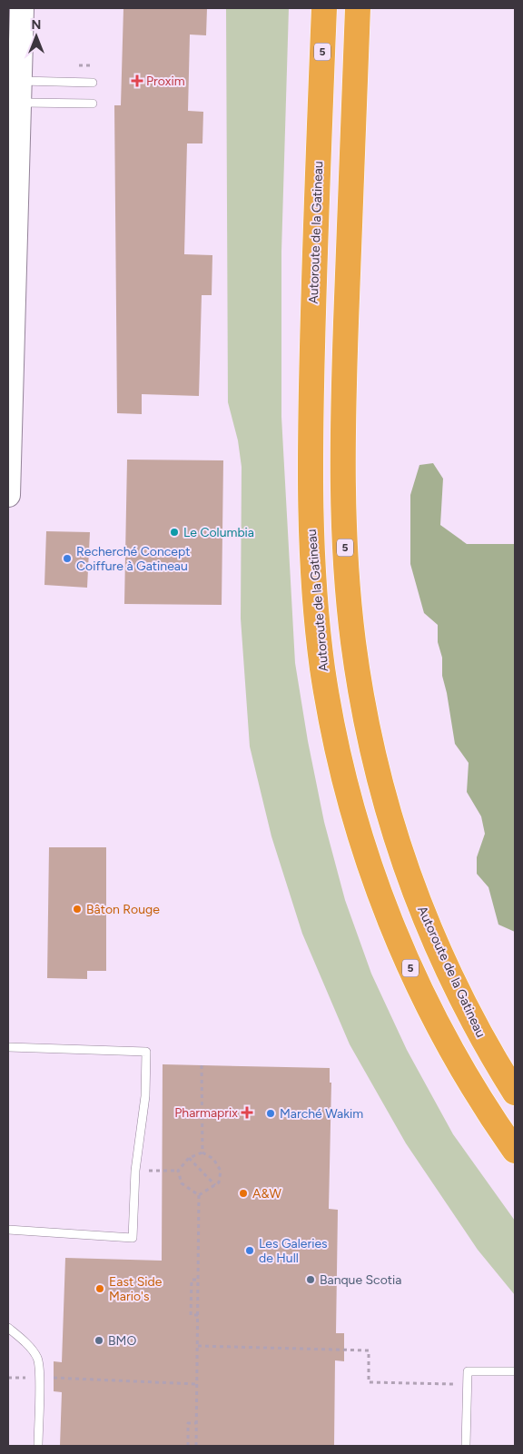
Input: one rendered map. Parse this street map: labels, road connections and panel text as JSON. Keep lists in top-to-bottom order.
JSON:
{
  "streets": {
    "highway": ["5", "Autoroute de la Gatineau"]
  },
  "places": {
    "health": ["Proxim", "Pharmaprix"],
    "other": [
      "Le Columbia",
      "Recherché Concept Coiffure à Gatineau",
      "Bâton Rouge",
      "Marché Wakim",
      "A&W",
      "Les Galeries de Hull",
      "Banque Scotia",
      "East Side Mario's",
      "BMO"
    ]
  },
  "north": "top"
}
